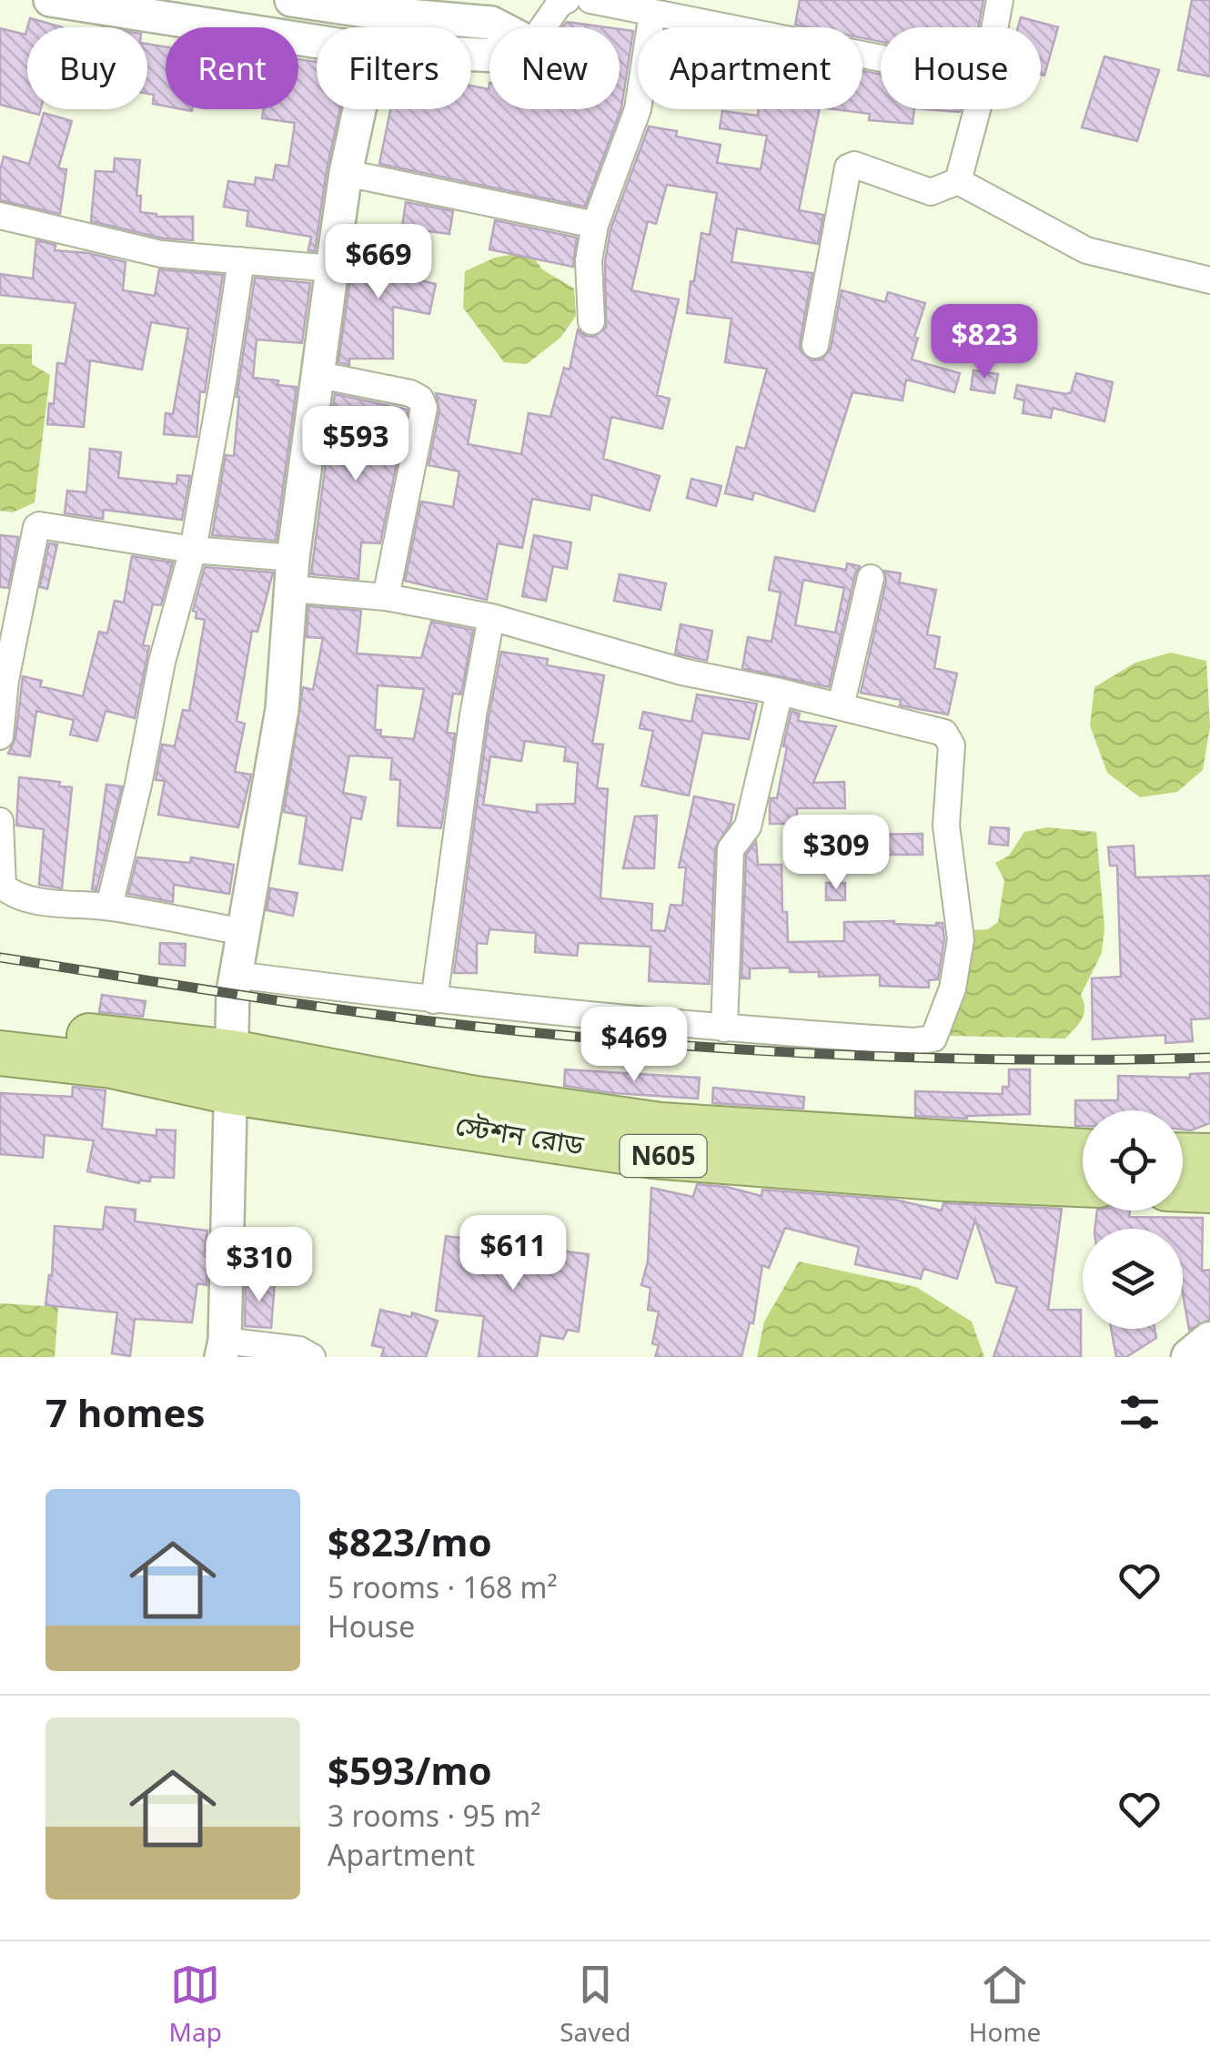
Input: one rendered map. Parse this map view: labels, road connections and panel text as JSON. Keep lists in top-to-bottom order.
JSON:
{
  "streets": {
    "highway": ["স্টেশন রোড", "N605"]
  },
  "page": {
    "chip": [
      "Buy",
      "Rent",
      "Filters",
      "New",
      "Apartment",
      "House"
    ],
    "price": [
      "$669",
      "$823",
      "$593",
      "$309",
      "$469",
      "$611",
      "$310"
    ],
    "heading": "7 homes",
    "list": [
      {
        "name": "$823/mo",
        "note": "5 rooms · 168 m² · House"
      },
      {
        "name": "$593/mo",
        "note": "3 rooms · 95 m² · Apartment"
      }
    ],
    "tabs": ["Map", "Saved", "Home"]
  }
}
